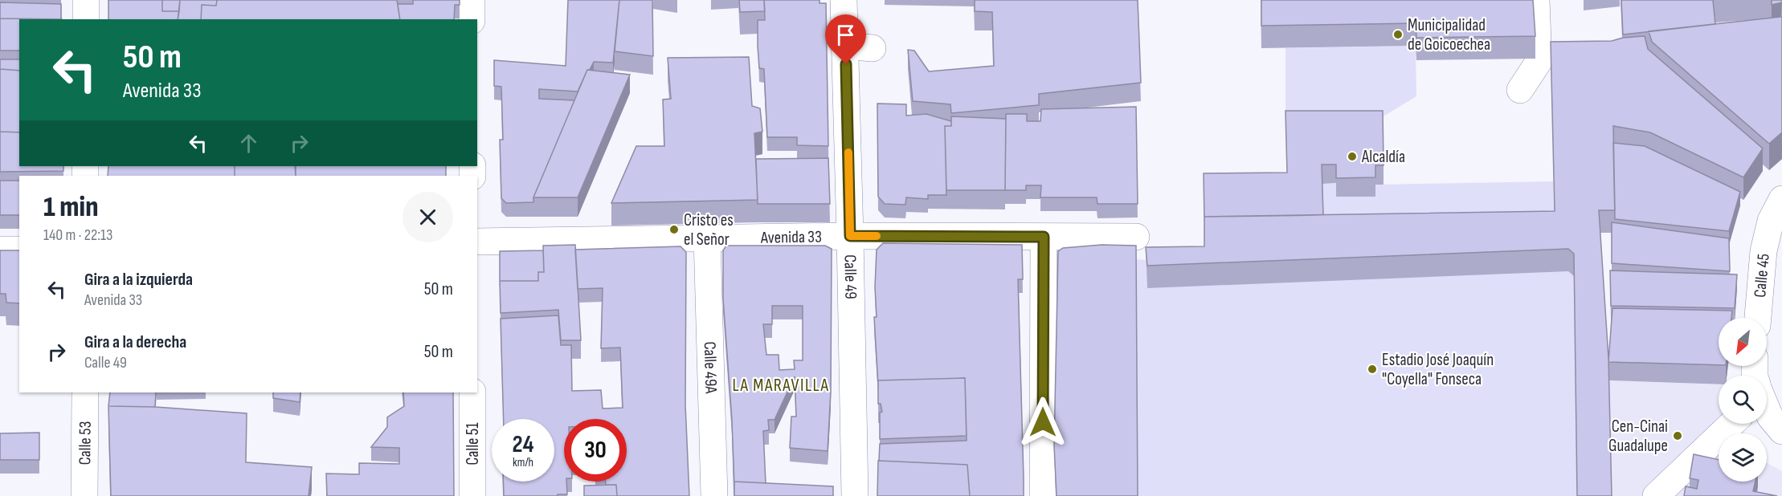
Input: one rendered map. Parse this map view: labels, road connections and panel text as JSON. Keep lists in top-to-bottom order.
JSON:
{
  "streets": {
    "street": [
      "Avenida 33",
      "Calle 45",
      "Calle 49",
      "Calle 49A",
      "Calle 53",
      "Calle 51"
    ]
  },
  "crossings": [
    ["Avenida 33", "Calle 49"],
    ["Avenida 33", "Calle 49A"]
  ],
  "districts": ["LA MARAVILLA"],
  "places": [
    "Municipalidad de Goicoechea",
    "Alcaldía",
    "Cristo es el Señor",
    "Estadio José Joaquín \"Coyella\" Fonseca",
    "Cen-Cinai Guadalupe"
  ],
  "north": "bottom left",
  "page": {
    "turn": ["50 m", "Avenida 33"],
    "heading": ["1 min", "140 m · 22:13"],
    "list": [
      {
        "name": "Gira a la izquierda",
        "note": "Avenida 33",
        "value": "50 m"
      },
      {
        "name": "Gira a la derecha",
        "note": "Calle 49",
        "value": "50 m"
      }
    ],
    "speed": "24 km/h",
    "limit": "30"
  }
}
